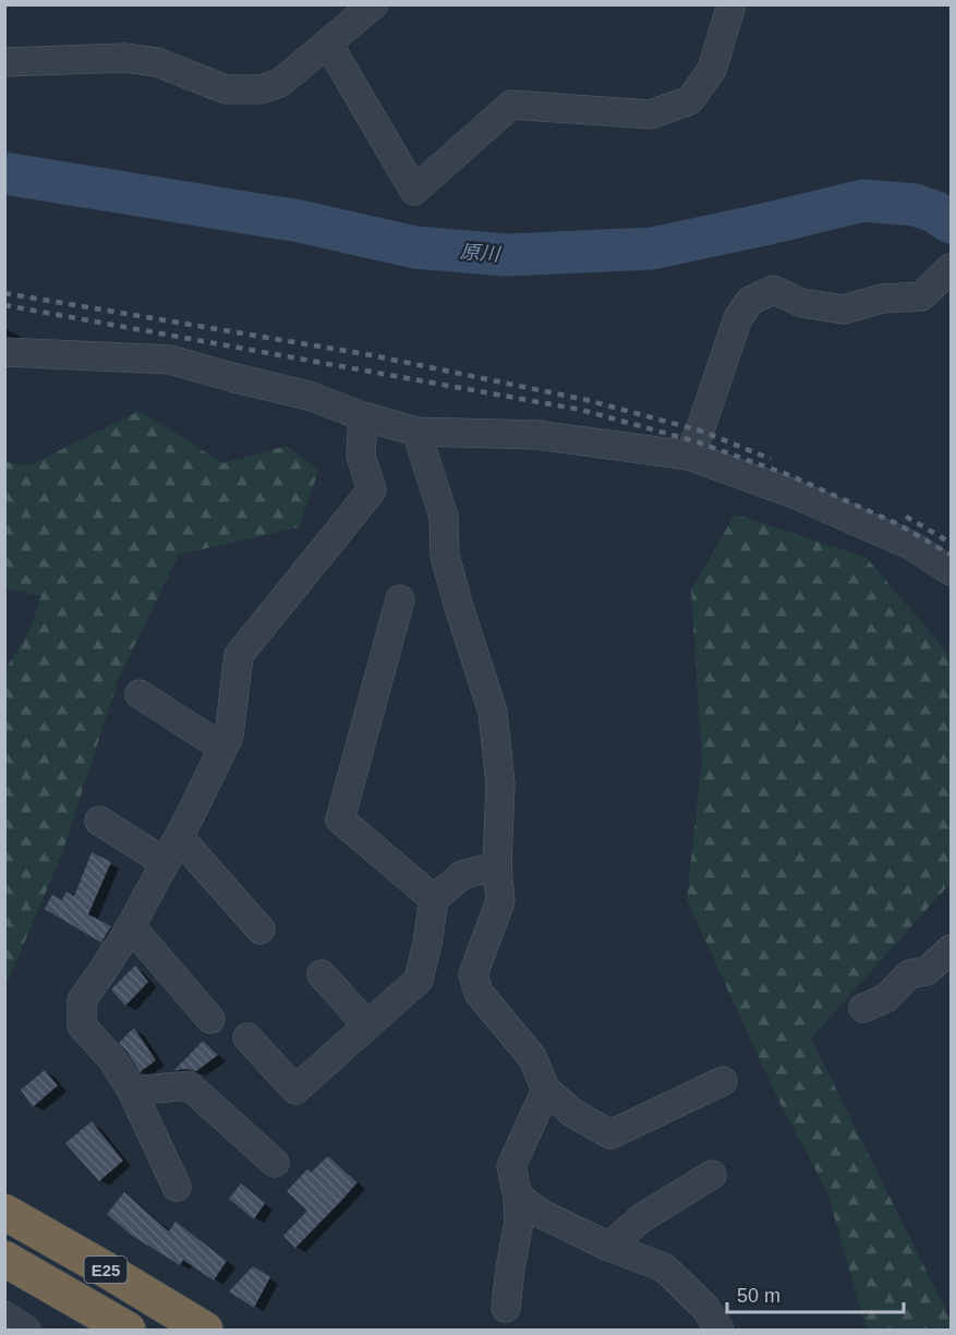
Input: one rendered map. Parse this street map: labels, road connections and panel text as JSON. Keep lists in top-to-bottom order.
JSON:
{
  "streets": {
    "highway": ["E25"]
  },
  "water": ["原川"],
  "scale_bar": "50 m"
}
